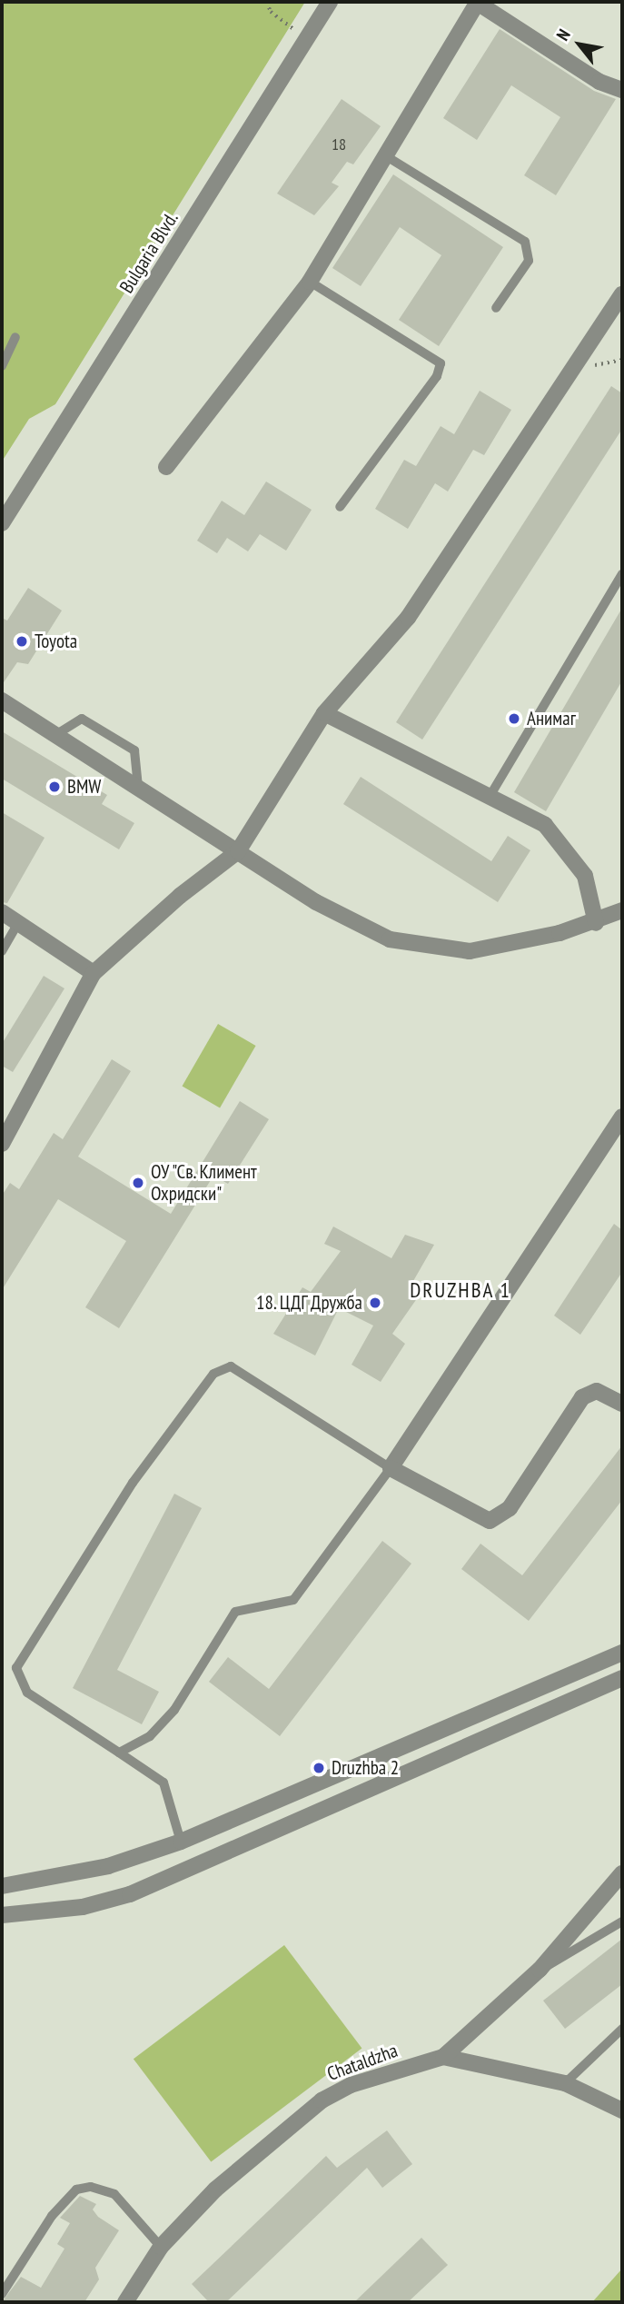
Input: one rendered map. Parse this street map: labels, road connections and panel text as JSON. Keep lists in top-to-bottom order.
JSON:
{
  "streets": {
    "street": ["Bulgaria Blvd.", "Chataldzha"]
  },
  "districts": ["DRUZHBA 1"],
  "places": [
    "Toyota",
    "Анимаг",
    "BMW",
    "ОУ \"Св. Климент Охридски\"",
    "18. ЦДГ Дружба",
    "Druzhba 2"
  ],
  "house_numbers": ["18"],
  "north": "top left"
}
